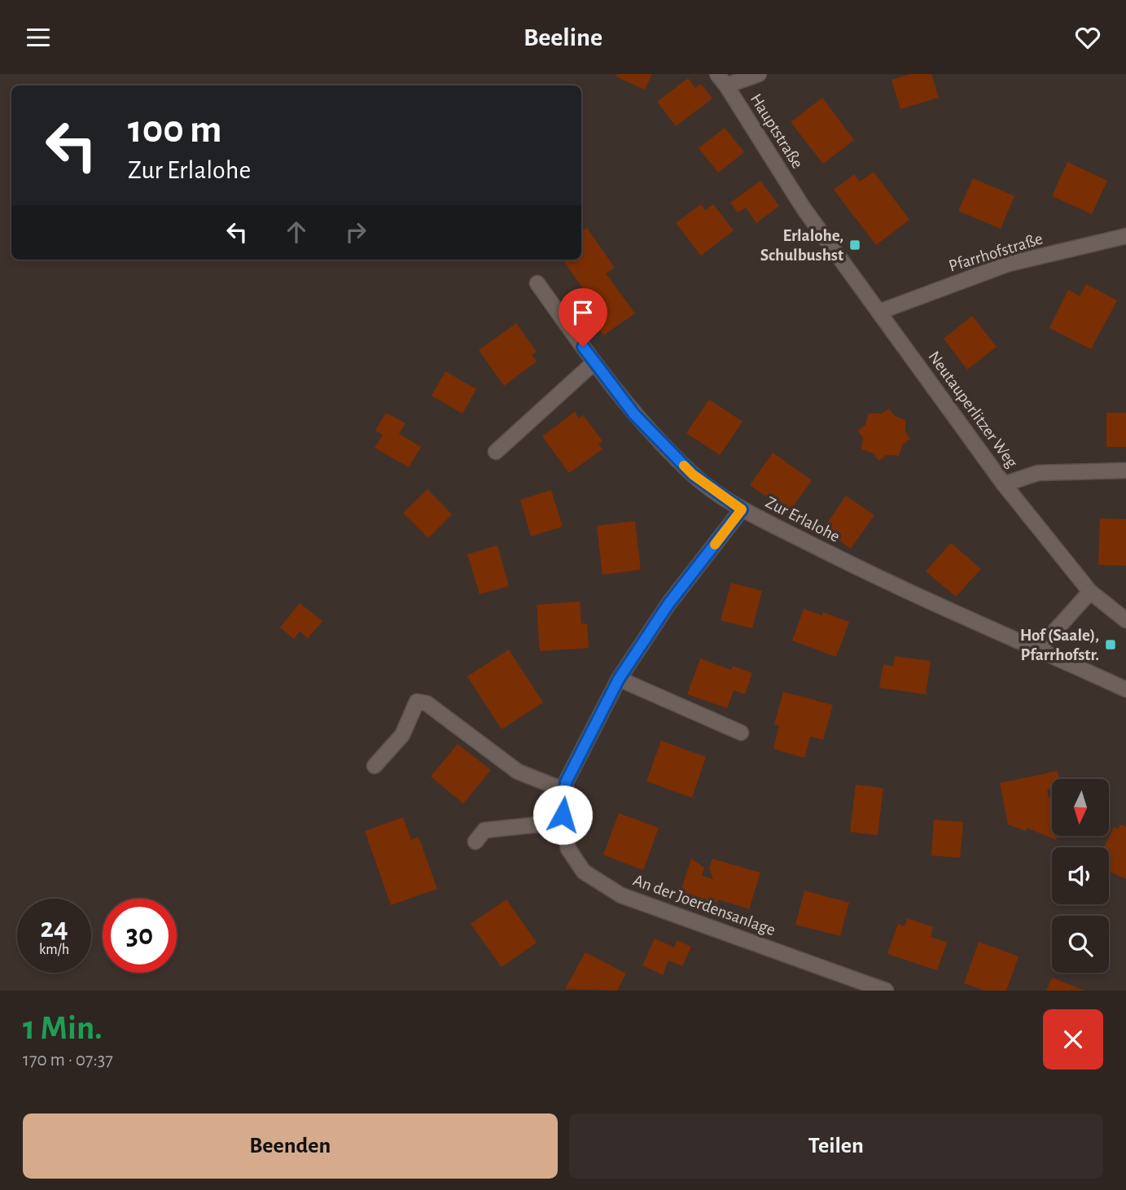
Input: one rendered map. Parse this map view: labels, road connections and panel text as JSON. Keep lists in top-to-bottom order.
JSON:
{
  "streets": {
    "street": [
      "Hauptstraße",
      "Pfarrhofstraße",
      "Neutauperlitzer Weg",
      "Zur Erlalohe",
      "An der Joerdensanlage"
    ]
  },
  "crossings": [
    ["Hauptstraße", "Neutauperlitzer Weg"],
    ["Pfarrhofstraße", "Neutauperlitzer Weg"],
    ["Zur Erlalohe", "An der Joerdensanlage"]
  ],
  "places": {
    "transit": ["Erlalohe, Schulbushst", "Hof (Saale), Pfarrhofstr."]
  },
  "north": "bottom",
  "page": {
    "header": "Beeline",
    "turn": ["100 m", "Zur Erlalohe"],
    "speed": "24 km/h",
    "limit": "30",
    "heading": ["1 Min.", "170 m · 07:37"],
    "buttons": ["Beenden", "Teilen"]
  }
}
